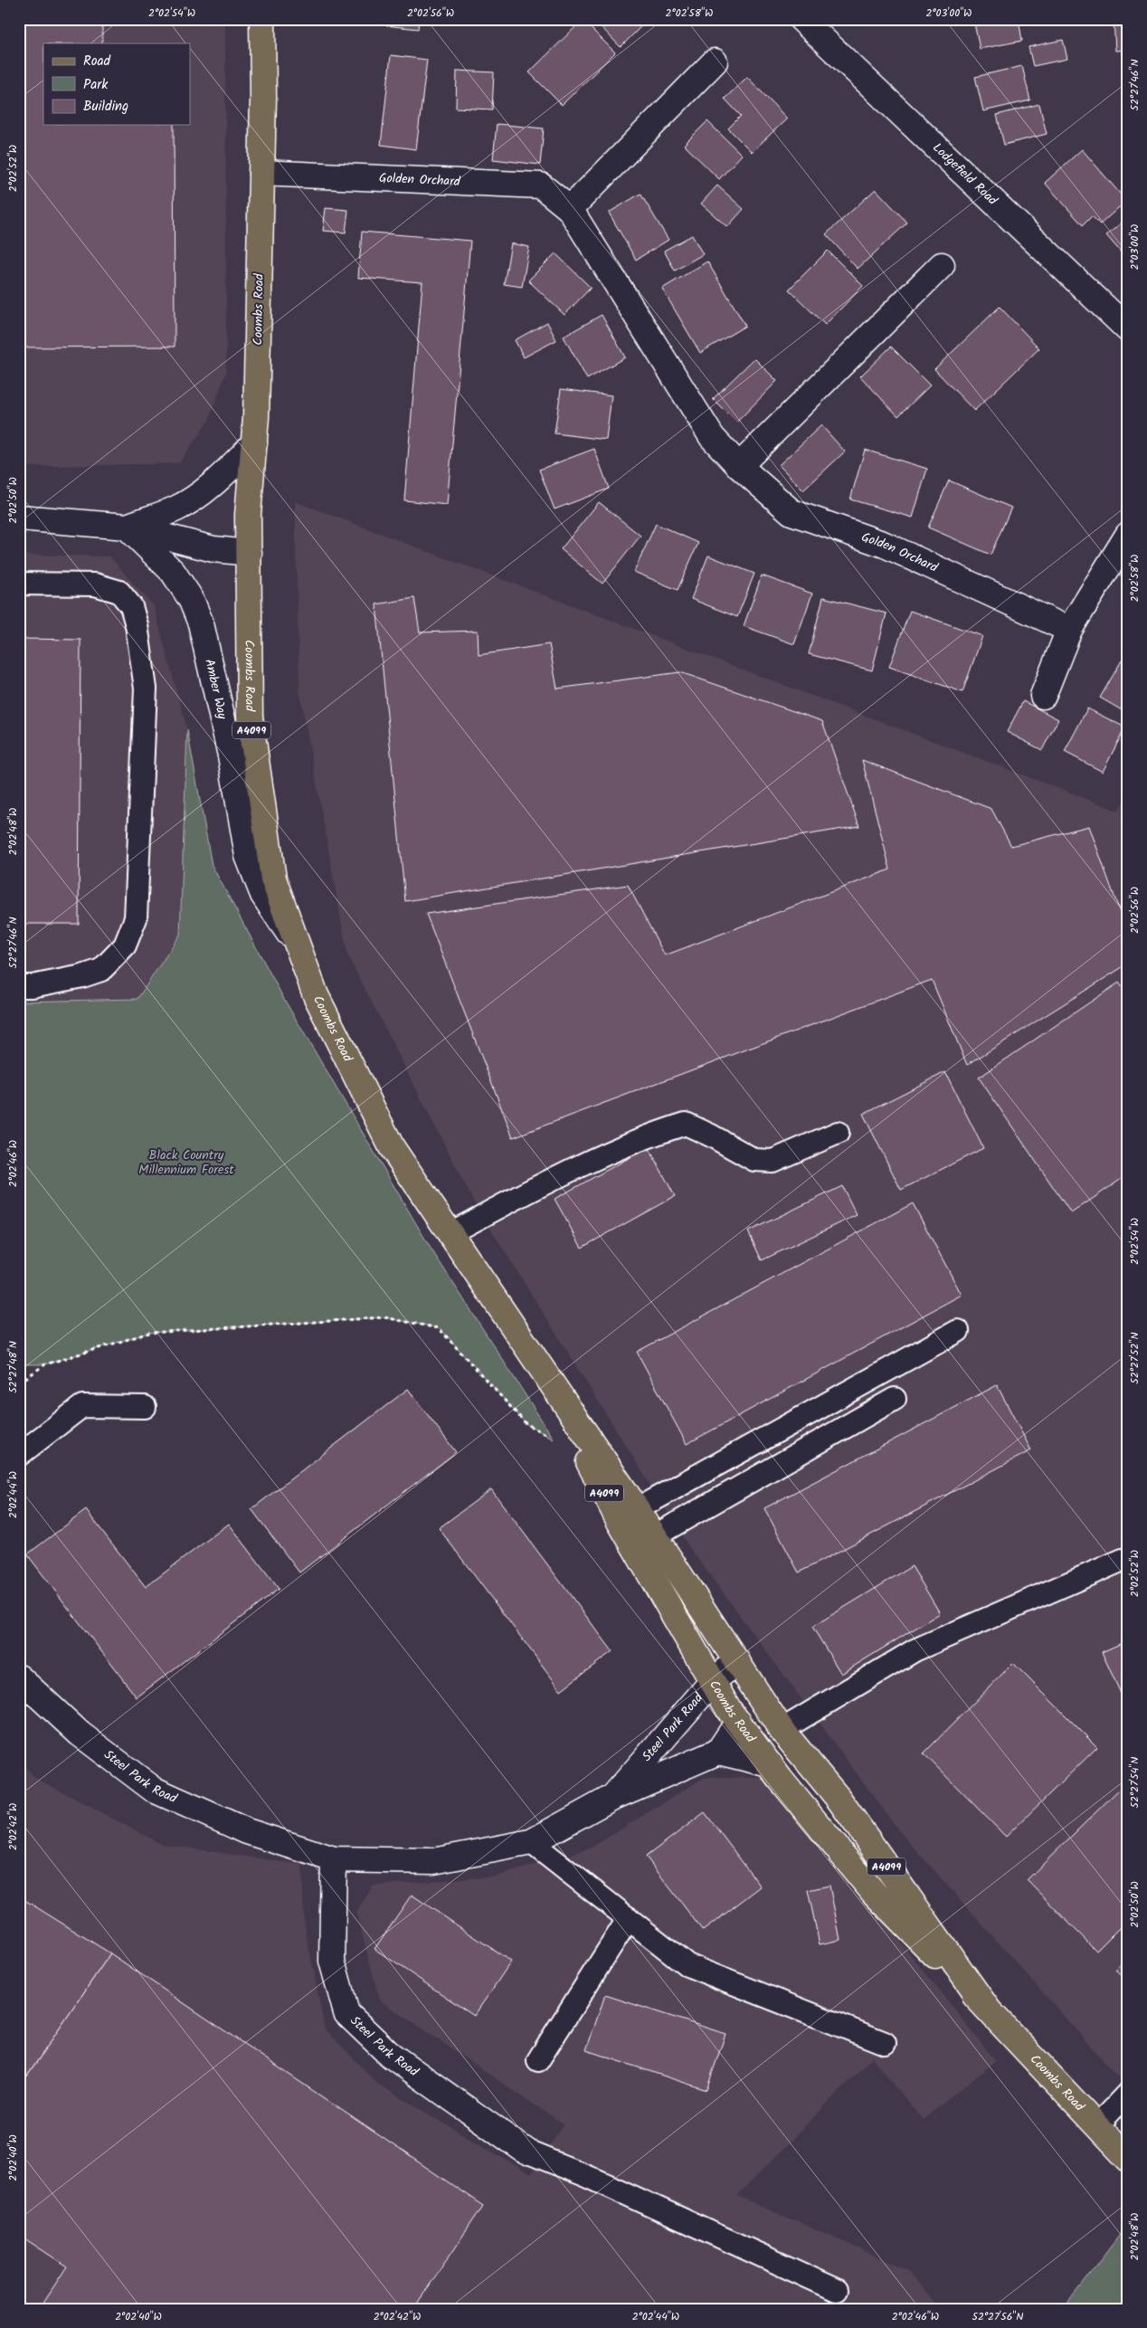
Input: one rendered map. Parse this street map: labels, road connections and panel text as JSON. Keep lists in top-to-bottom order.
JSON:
{
  "streets": {
    "main road": ["Coombs Road", "A4099"],
    "street": [
      "Lodgefield Road",
      "Golden Orchard",
      "Amber Way",
      "Steel Park Road"
    ]
  },
  "crossings": [
    ["Golden Orchard", "Coombs Road"],
    ["Coombs Road", "Amber Way"],
    ["Coombs Road", "Steel Park Road"]
  ],
  "parks": ["Black Country Millennium Forest"],
  "legend": ["Road", "Park", "Building"],
  "coordinates": [
    "2°02'54\"W",
    "2°02'56\"W",
    "2°02'58\"W",
    "2°03'00\"W",
    "52°27'46\"N",
    "2°02'52\"W",
    "2°02'50\"W",
    "2°02'48\"W",
    "2°02'46\"W",
    "52°27'52\"N",
    "52°27'48\"N",
    "2°02'44\"W",
    "52°27'54\"N",
    "2°02'42\"W",
    "2°02'40\"W",
    "52°27'56\"N"
  ]
}
